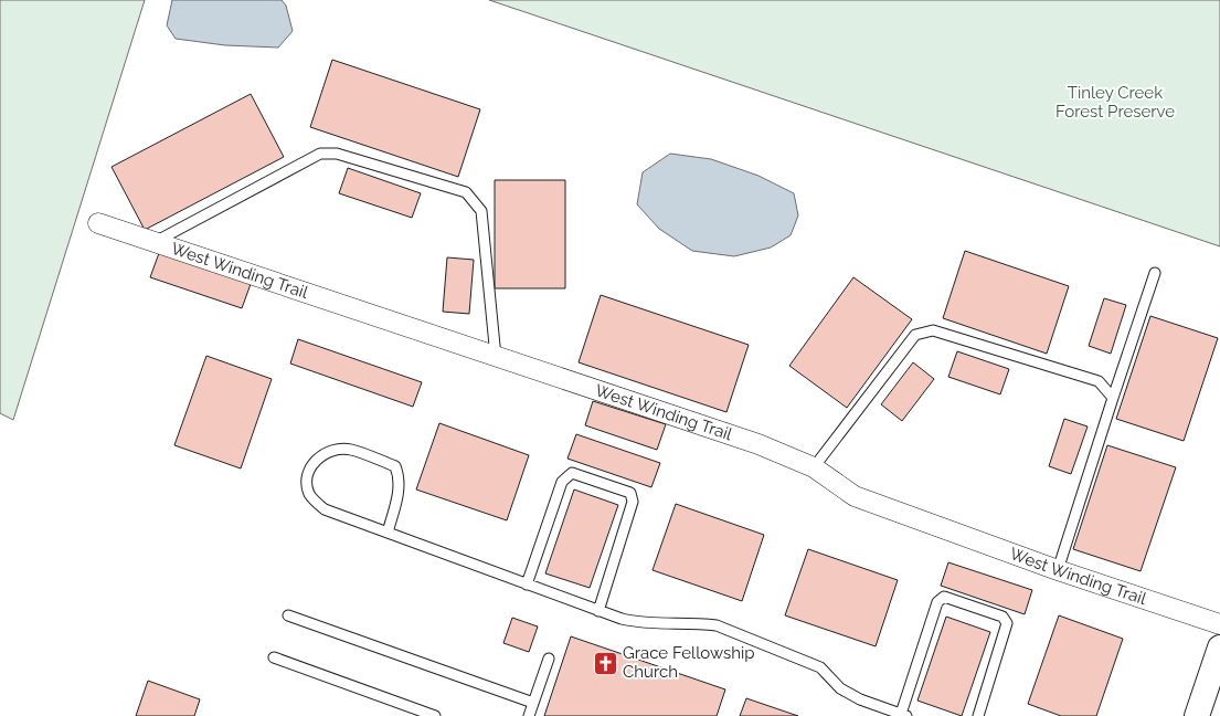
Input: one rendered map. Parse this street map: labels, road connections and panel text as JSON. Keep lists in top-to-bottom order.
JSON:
{
  "streets": {
    "street": ["West Winding Trail"]
  },
  "parks": ["Tinley Creek Forest Preserve"],
  "places": {
    "church": ["Grace Fellowship Church"]
  }
}
